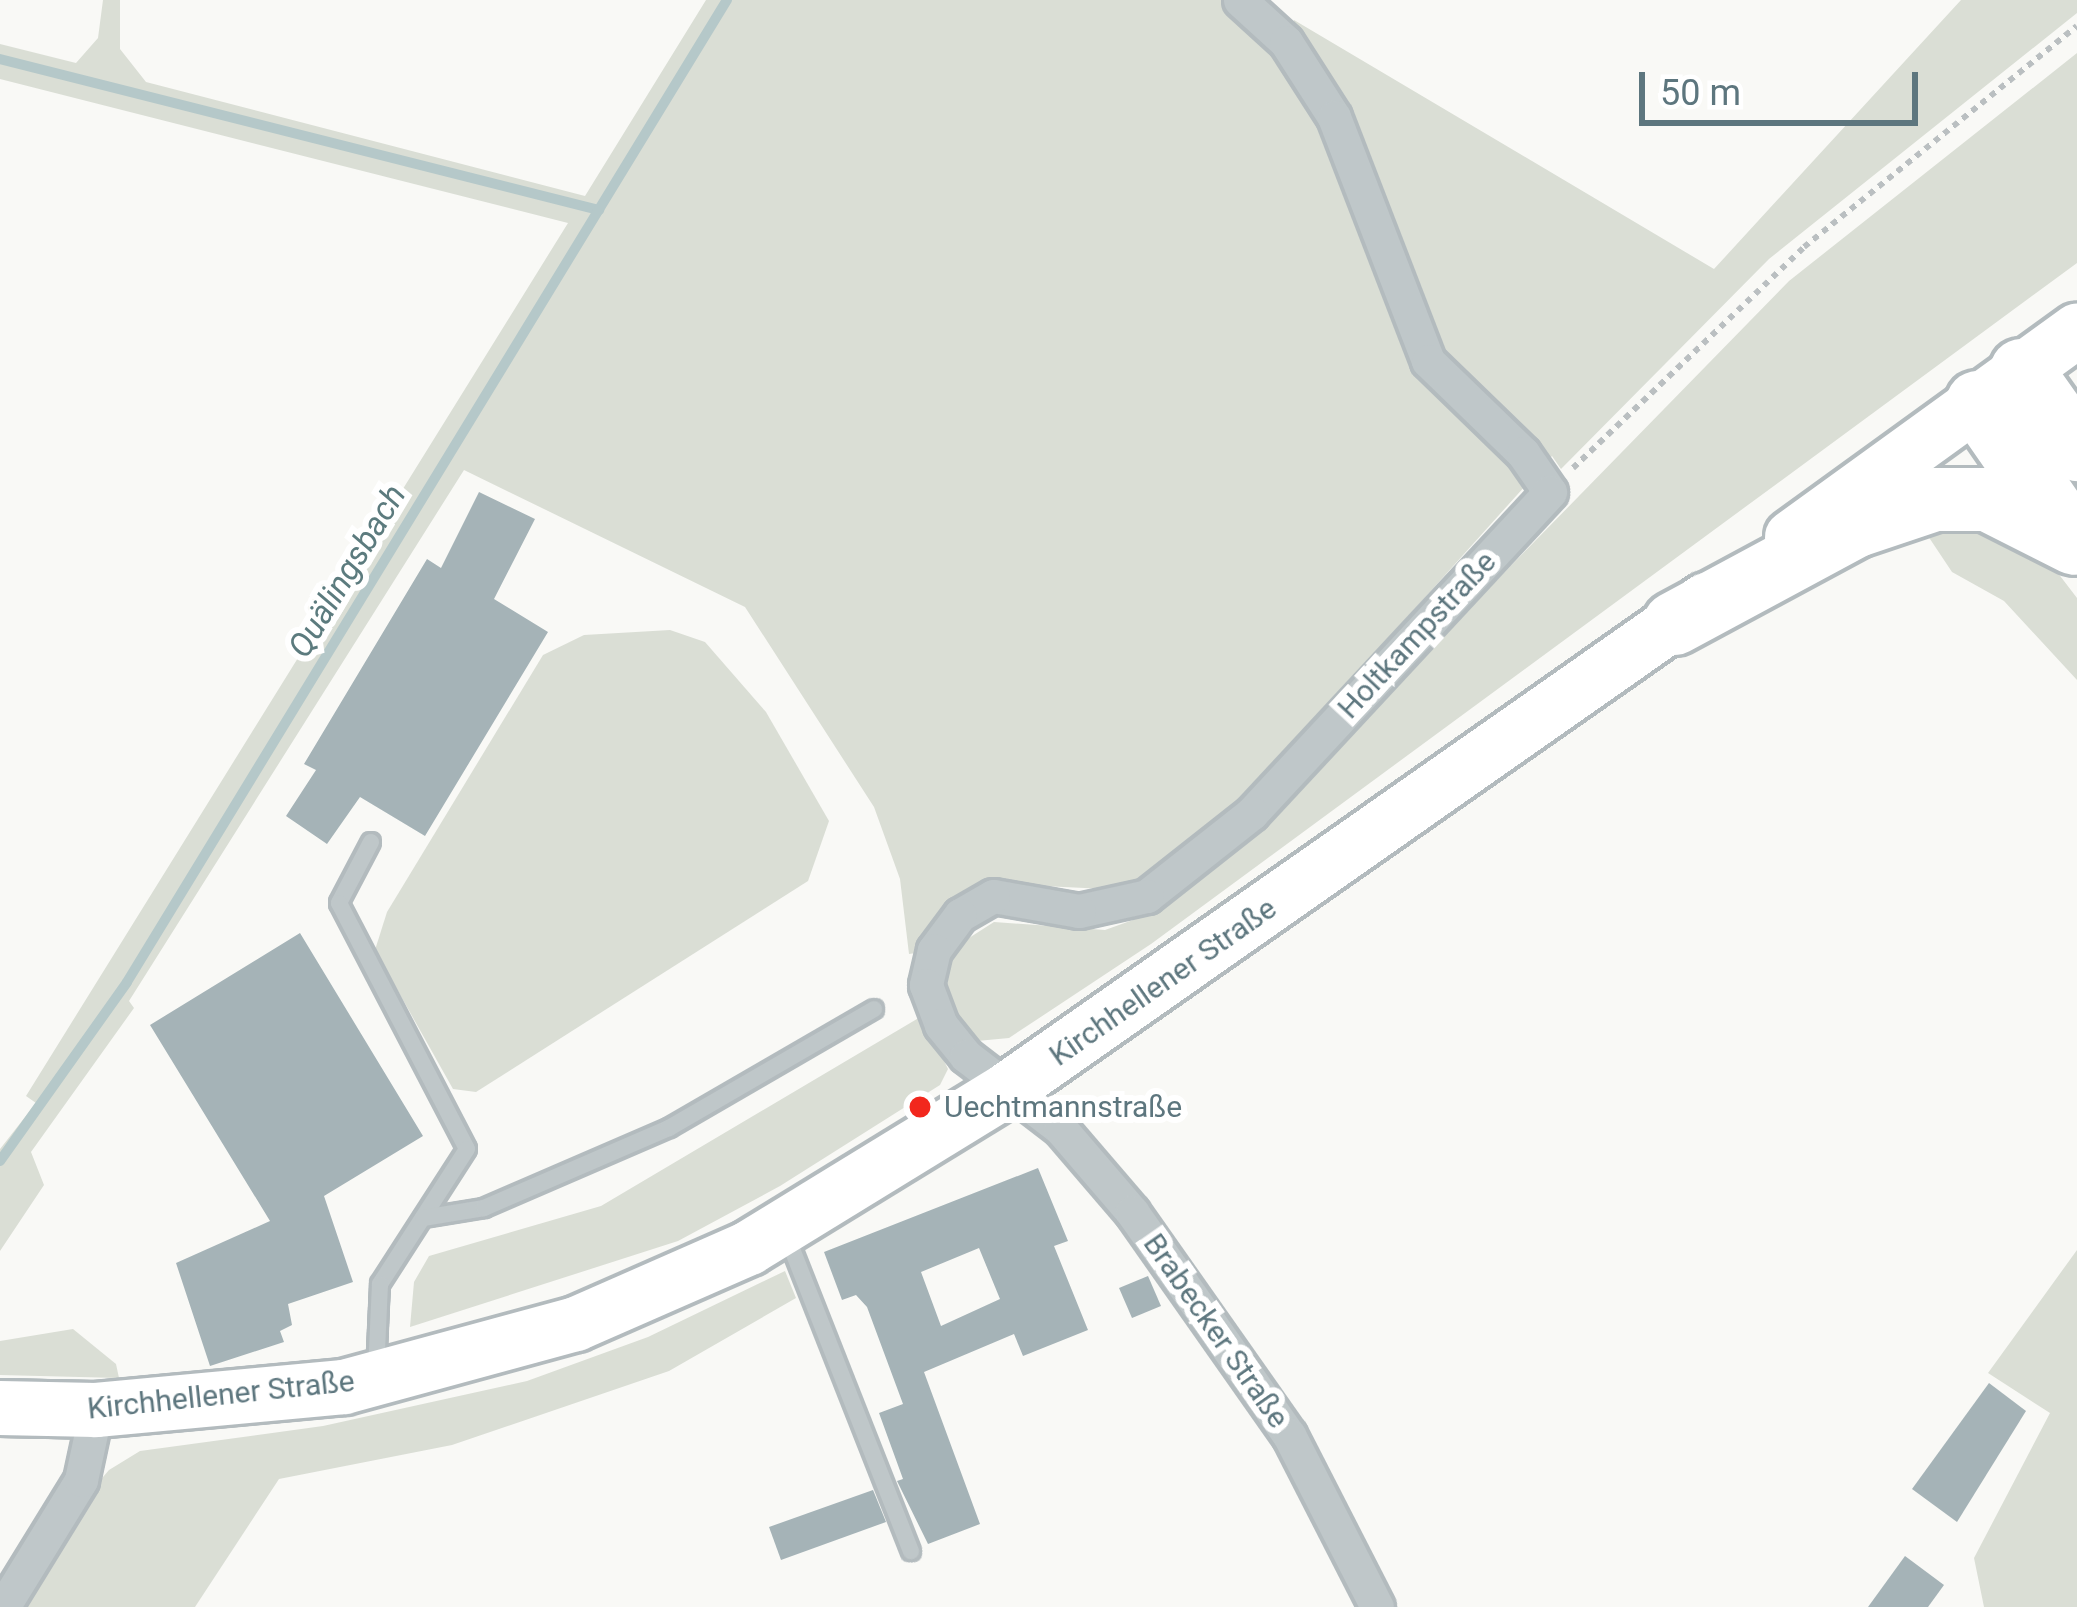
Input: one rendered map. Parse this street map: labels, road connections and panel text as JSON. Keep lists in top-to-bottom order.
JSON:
{
  "streets": {
    "main road": ["Kirchhellener Straße"],
    "street": ["Holtkampstraße", "Brabecker Straße"]
  },
  "crossings": [
    ["Holtkampstraße", "Kirchhellener Straße"],
    ["Holtkampstraße", "Brabecker Straße"],
    ["Kirchhellener Straße", "Brabecker Straße"]
  ],
  "water": ["Quälingsbach"],
  "places": ["Uechtmannstraße"],
  "scale_bar": "50 m"
}
